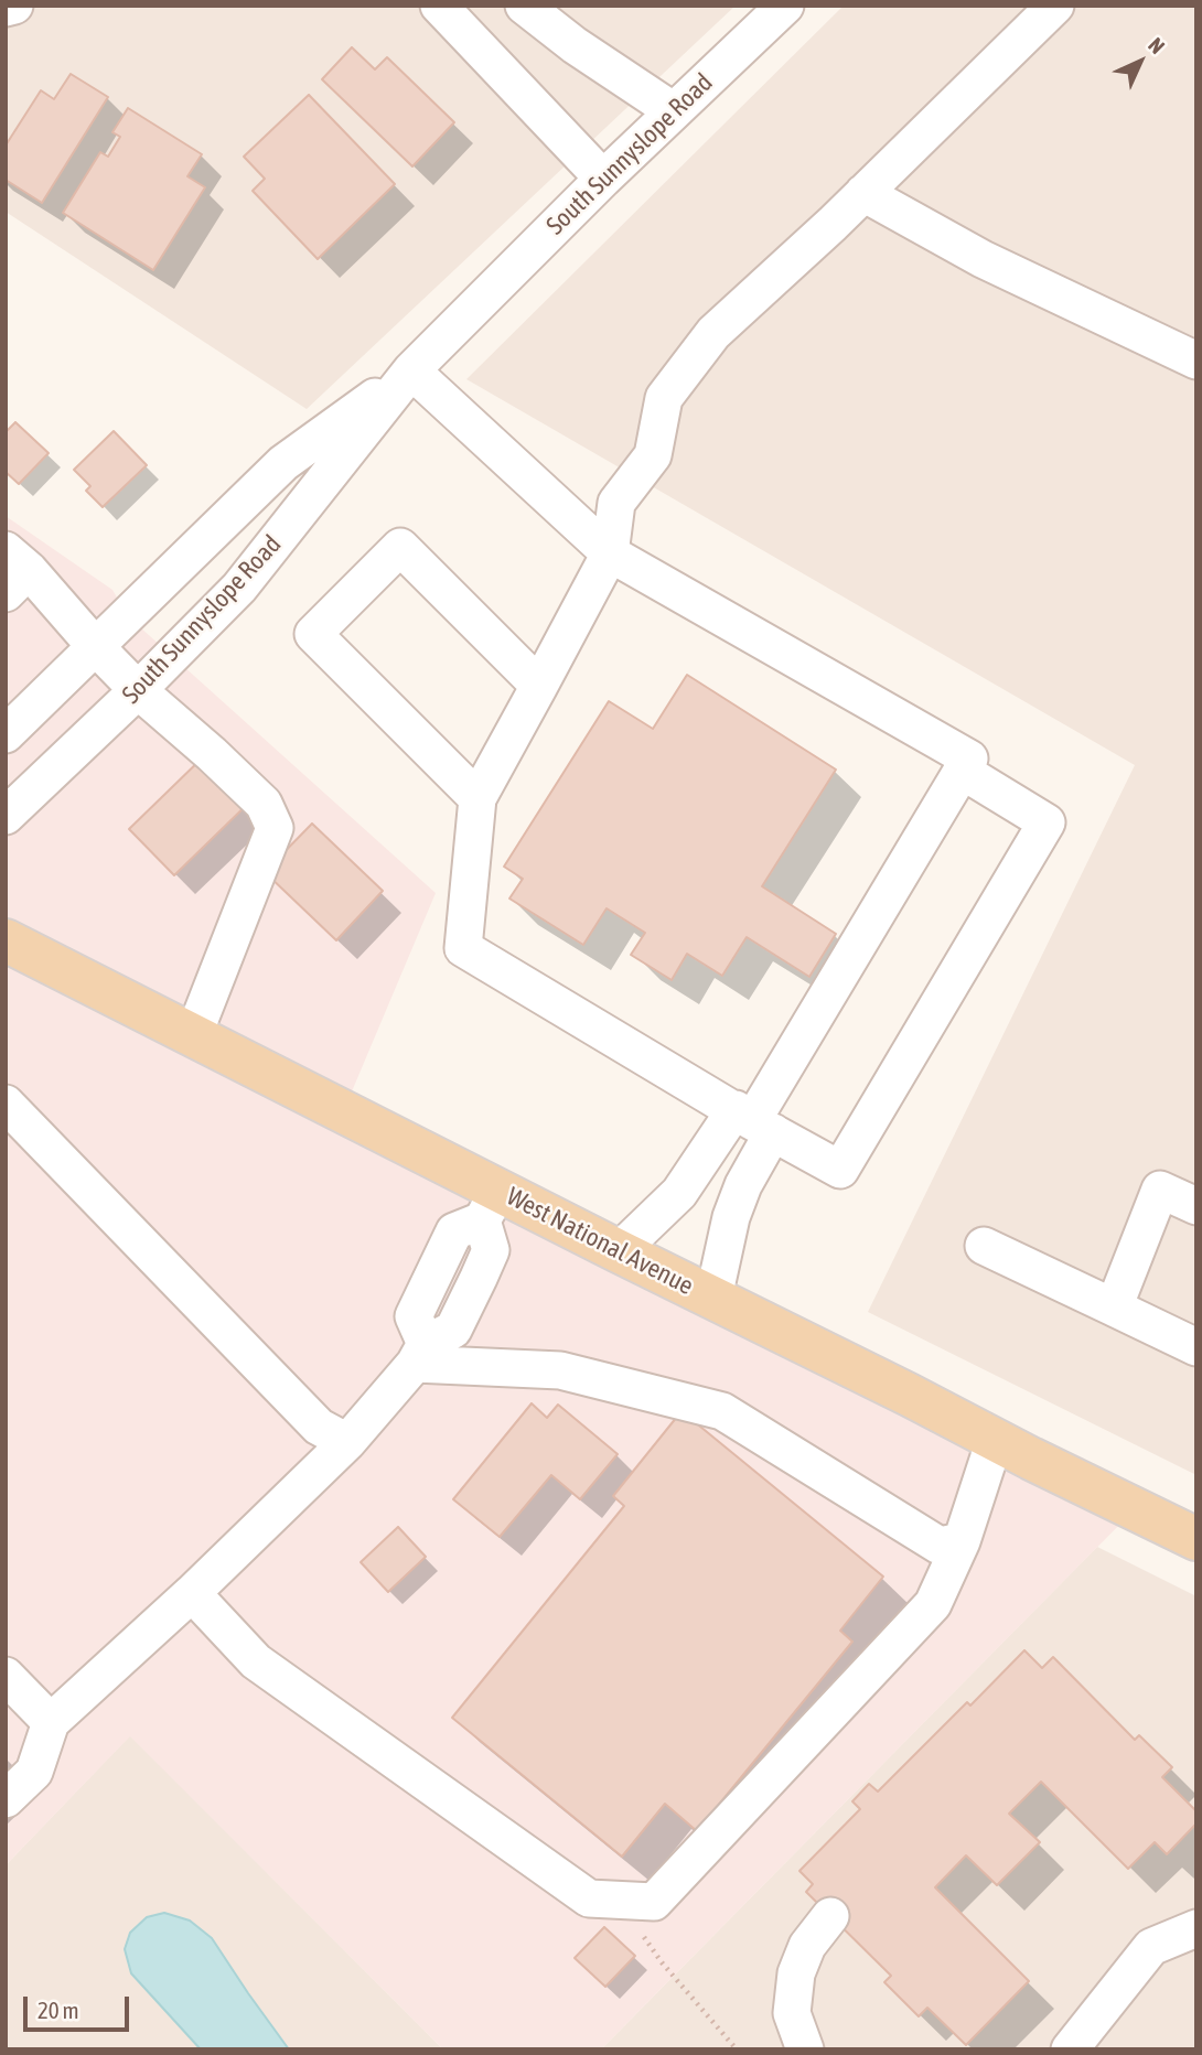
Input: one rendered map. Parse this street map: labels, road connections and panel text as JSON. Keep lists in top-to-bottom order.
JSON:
{
  "streets": {
    "main road": ["West National Avenue"],
    "street": ["South Sunnyslope Road"]
  },
  "scale_bar": "20 m",
  "north": "top right"
}
